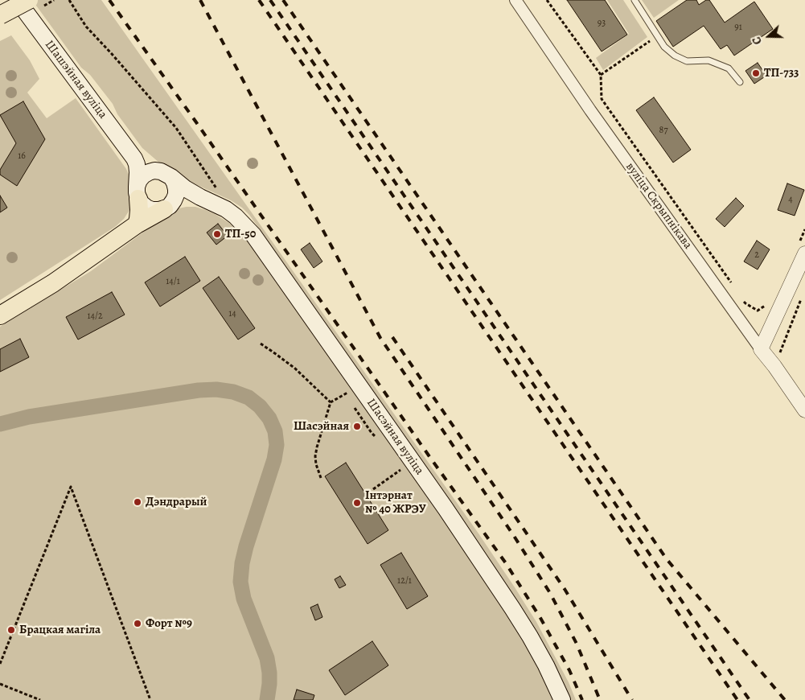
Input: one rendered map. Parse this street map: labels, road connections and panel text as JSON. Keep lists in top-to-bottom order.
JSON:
{
  "streets": {
    "main road": ["Шашэйная вуліца", "Шасэйная вуліца"],
    "street": ["вуліца Скрыпнікава"]
  },
  "crossings": [
    ["Шашэйная вуліца", "Шасэйная вуліца"]
  ],
  "places": [
    "ТП-733",
    "ТП-50",
    "Шасэйная",
    "Дэндрарый",
    "Інтэрнат № 40 ЖРЭУ",
    "Форт №9",
    "Брацкая магіла"
  ],
  "house_numbers": [
    "93",
    "91",
    "87",
    "16",
    "4",
    "2",
    "14/1",
    "14",
    "14/2",
    "12/1"
  ],
  "north": "left"
}
